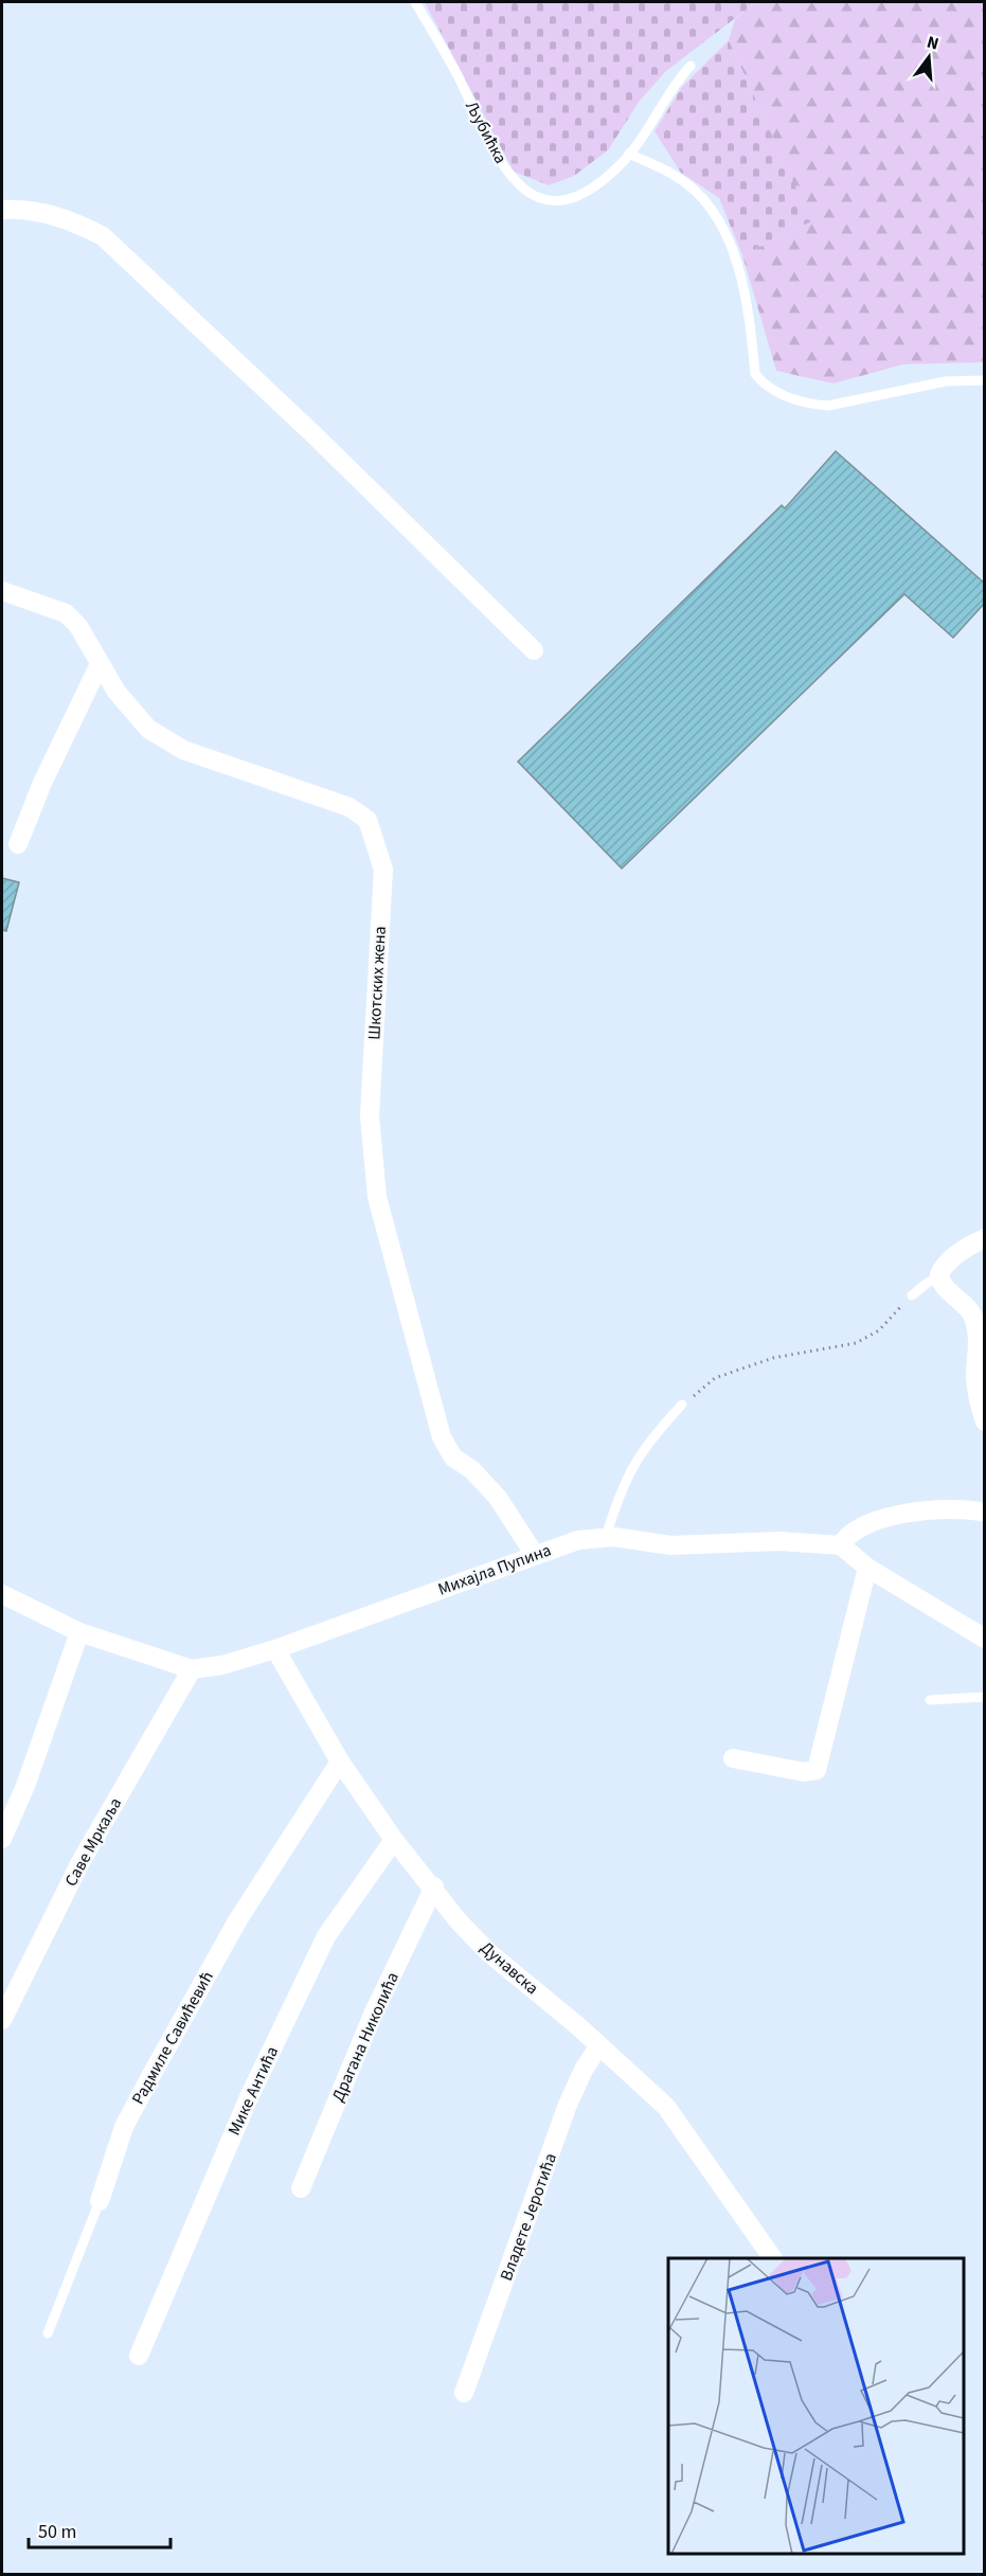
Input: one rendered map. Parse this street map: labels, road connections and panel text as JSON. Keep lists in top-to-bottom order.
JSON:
{
  "streets": {
    "street": [
      "Шкотских жена",
      "Михајла Пупина",
      "Саве Мркаља",
      "Дунавска",
      "Драгана Николића",
      "Радмиле Савићевић",
      "Мике Антића",
      "Владете Јеротића"
    ],
    "lane": ["Љубићка"]
  },
  "crossings": [
    ["Шкотских жена", "Михајла Пупина"],
    ["Михајла Пупина", "Саве Мркаља"],
    ["Михајла Пупина", "Дунавска"],
    ["Дунавска", "Драгана Николића"],
    ["Дунавска", "Радмиле Савићевић"],
    ["Дунавска", "Мике Антића"],
    ["Дунавска", "Владете Јеротића"]
  ],
  "scale_bar": "50 m",
  "north": "top"
}
